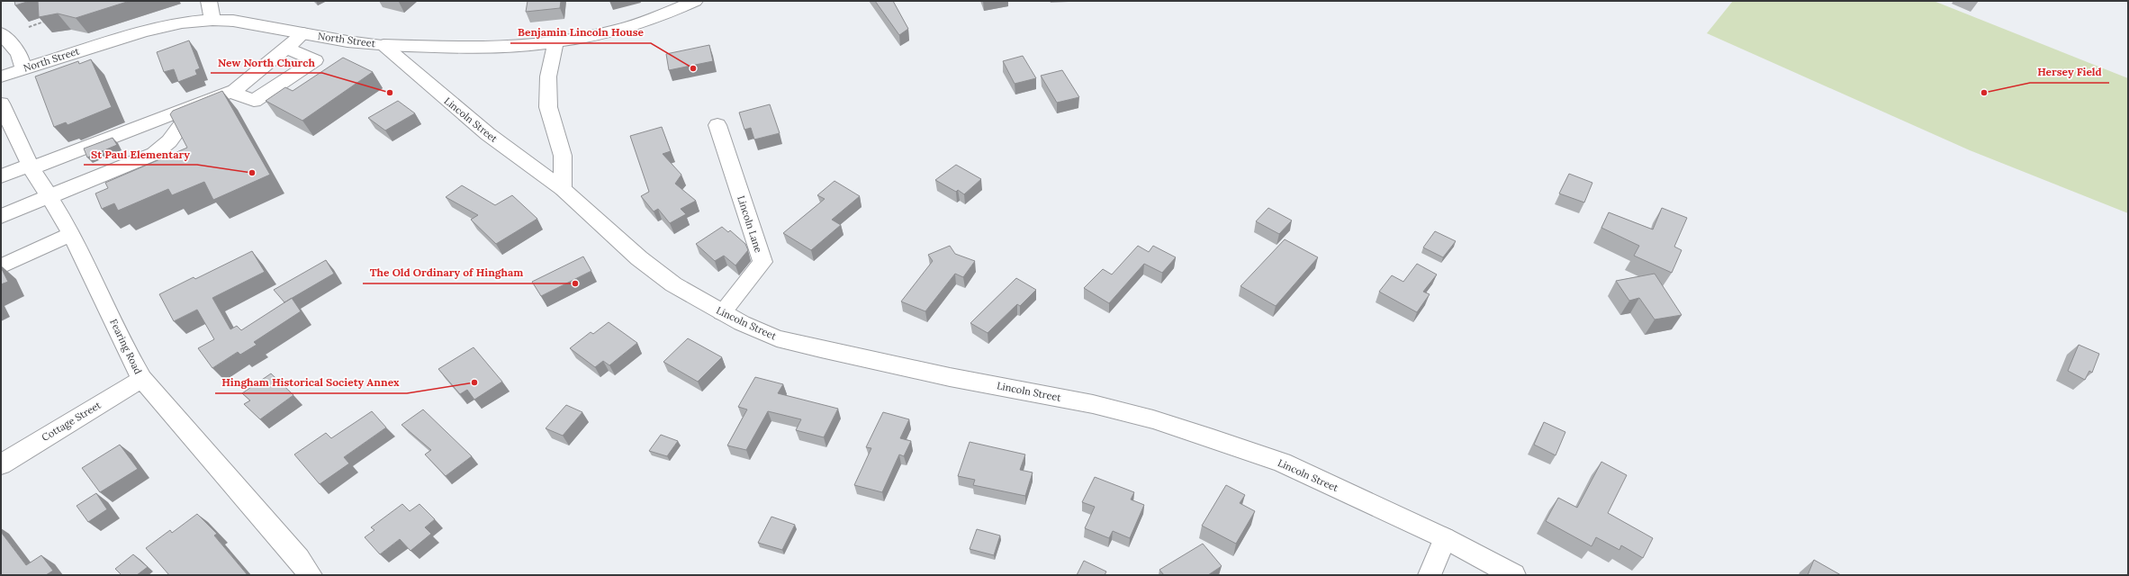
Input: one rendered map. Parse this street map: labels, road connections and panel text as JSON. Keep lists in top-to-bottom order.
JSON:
{
  "streets": {
    "main road": [
      "North Street",
      "Lincoln Street",
      "Lincoln Lane",
      "Fearing Road",
      "Cottage Street"
    ]
  },
  "crossings": [
    ["North Street", "Lincoln Street"],
    ["Lincoln Street", "Lincoln Lane"],
    ["Fearing Road", "Cottage Street"]
  ],
  "places": [
    "Benjamin Lincoln House",
    "New North Church",
    "Hersey Field",
    "St Paul Elementary",
    "The Old Ordinary of Hingham",
    "Hingham Historical Society Annex"
  ]
}
